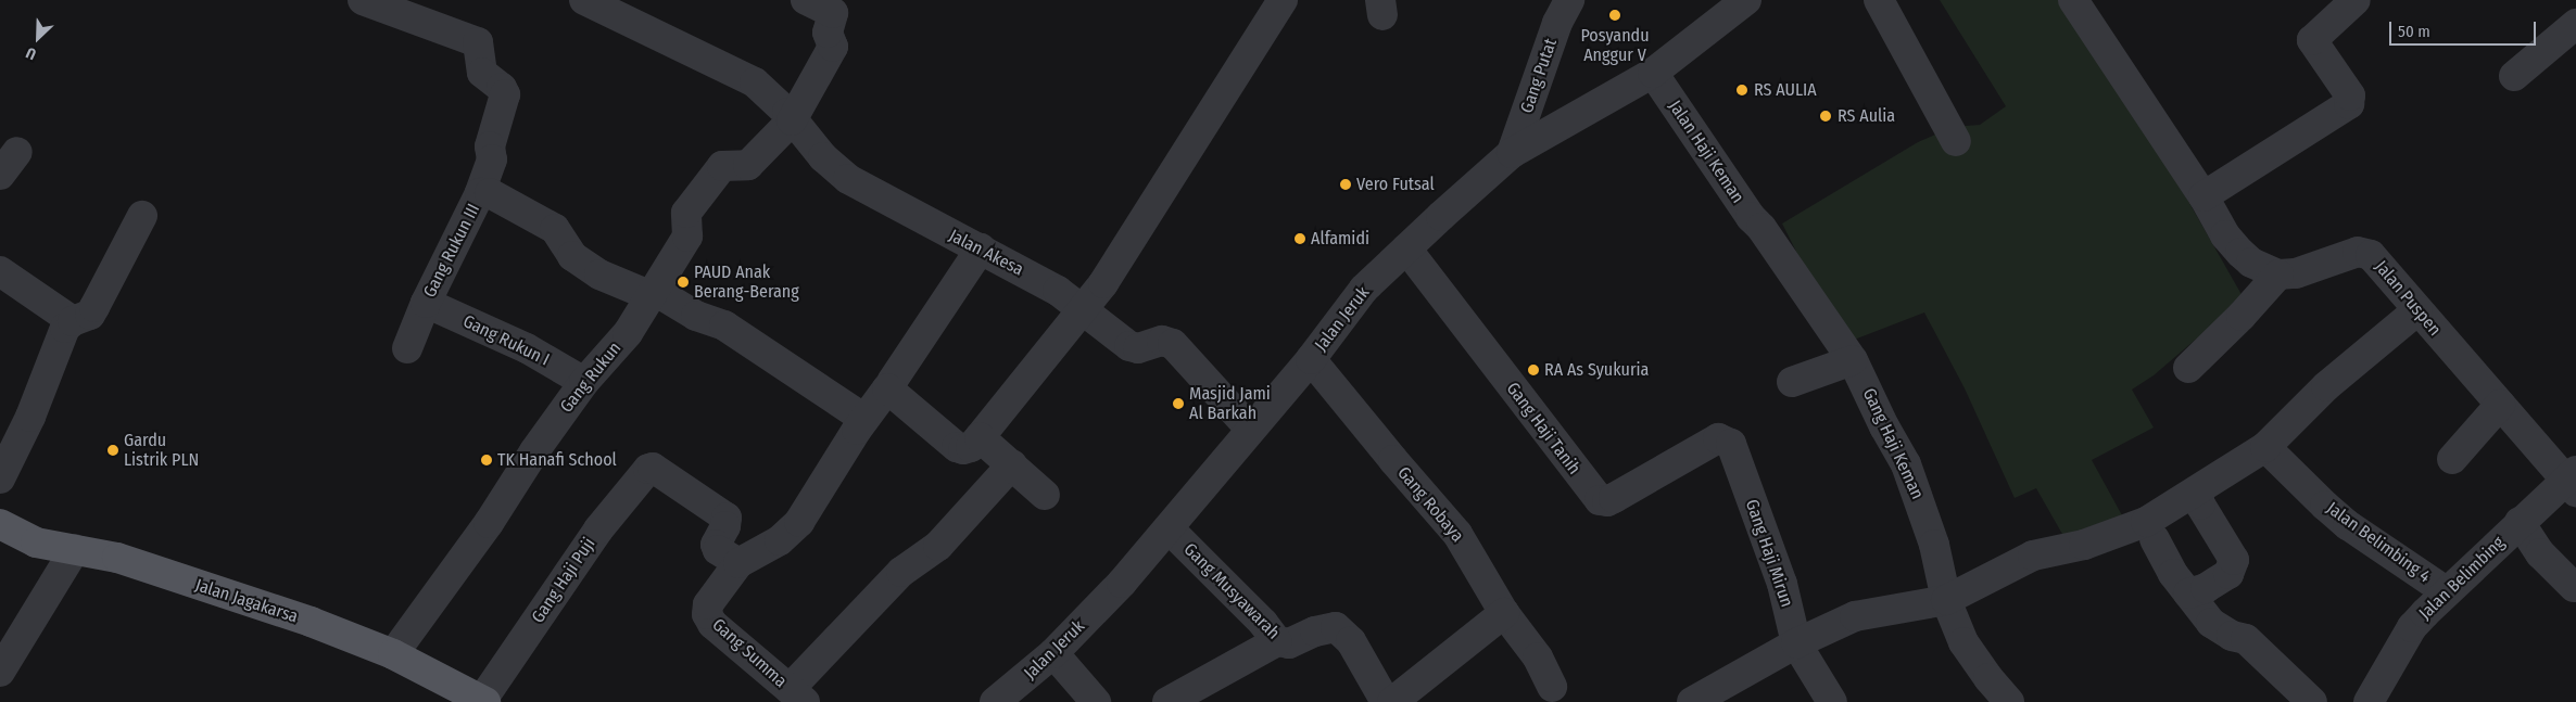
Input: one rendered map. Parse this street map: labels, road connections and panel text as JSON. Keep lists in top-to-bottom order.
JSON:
{
  "streets": {
    "main road": ["Jalan Jagakarsa"],
    "street": [
      "Gang Putat",
      "Jalan Haji Keman",
      "Gang Rukun III",
      "Jalan Akesa",
      "Jalan Puspen",
      "Jalan Jeruk",
      "Gang Rukun I",
      "Gang Rukun",
      "Gang Haji Tanih",
      "Gang Haji Keman",
      "Gang Robaya",
      "Jalan Belimbing 4",
      "Gang Haji Mirun",
      "Jalan Belimbing",
      "Gang Haji Puji",
      "Gang Musyawarah",
      "Gang Summa"
    ]
  },
  "crossings": [
    ["Gang Putat", "Jalan Jeruk"],
    ["Jalan Haji Keman", "Jalan Jeruk"],
    ["Jalan Haji Keman", "Gang Haji Keman"],
    ["Gang Rukun III", "Gang Rukun I"],
    ["Gang Rukun III", "Gang Rukun"],
    ["Jalan Akesa", "Jalan Jeruk"],
    ["Jalan Akesa", "Gang Rukun"],
    ["Jalan Puspen", "Jalan Belimbing"],
    ["Jalan Jeruk", "Gang Haji Tanih"],
    ["Jalan Jeruk", "Gang Robaya"],
    ["Jalan Jeruk", "Gang Musyawarah"],
    ["Gang Rukun I", "Gang Rukun"],
    ["Gang Rukun", "Jalan Jagakarsa"],
    ["Gang Haji Tanih", "Gang Haji Mirun"],
    ["Jalan Belimbing 4", "Jalan Belimbing"],
    ["Gang Haji Puji", "Jalan Jagakarsa"],
    ["Gang Haji Puji", "Gang Summa"]
  ],
  "places": [
    "Posyandu Anggur V",
    "RS AULIA",
    "RS Aulia",
    "Vero Futsal",
    "Alfamidi",
    "PAUD Anak Berang-Berang",
    "RA As Syukuria",
    "Masjid Jami Al Barkah",
    "Gardu Listrik PLN",
    "TK Hanafi School"
  ],
  "scale_bar": "50 m",
  "north": "bottom left"
}
